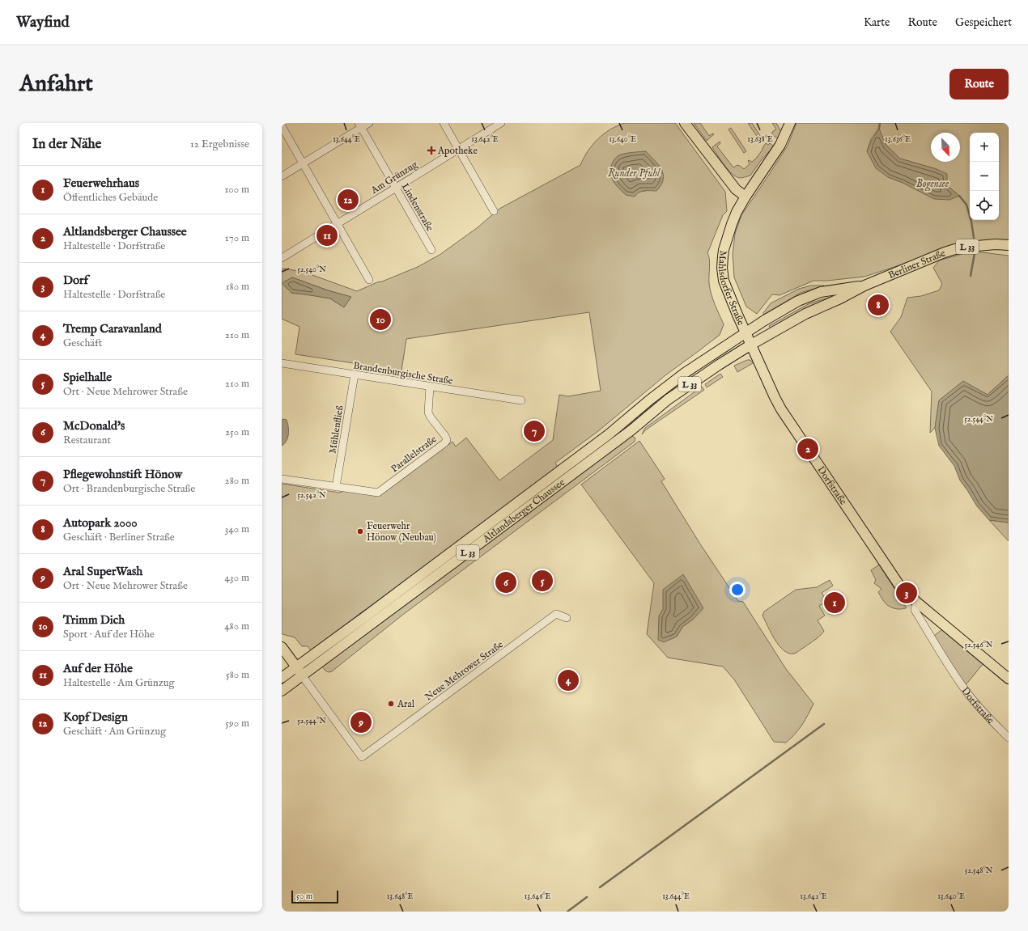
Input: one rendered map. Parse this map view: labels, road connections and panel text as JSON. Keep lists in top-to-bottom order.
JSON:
{
  "streets": {
    "main road": [
      "L 33",
      "Berliner Straße",
      "Mahlsdorfer Straße",
      "Dorfstraße",
      "Altlandsberger Chaussee"
    ],
    "street": [
      "Am Grünzug",
      "Lindenstraße",
      "Brandenburgische Straße",
      "Mühlenfließ",
      "Parallelstraße",
      "Neue Mehrower Straße"
    ]
  },
  "crossings": [
    ["Am Grünzug", "Lindenstraße"],
    ["Berliner Straße", "Mahlsdorfer Straße"],
    ["Berliner Straße", "Dorfstraße"],
    ["Berliner Straße", "Altlandsberger Chaussee"],
    ["Mahlsdorfer Straße", "Dorfstraße"],
    ["Mahlsdorfer Straße", "Altlandsberger Chaussee"],
    ["Brandenburgische Straße", "Mühlenfließ"],
    ["Brandenburgische Straße", "Parallelstraße"],
    ["Mühlenfließ", "Parallelstraße"],
    ["Dorfstraße", "Altlandsberger Chaussee"],
    ["Altlandsberger Chaussee", "Neue Mehrower Straße"]
  ],
  "water": ["Runder Pfuhl", "Bogensee"],
  "places": {
    "health": ["Apotheke"],
    "other": ["Feuerwehr Hönow (Neubau)", "Aral"]
  },
  "scale_bar": "50 m",
  "north": "bottom right",
  "page": {
    "header": "Wayfind",
    "nav": ["Karte", "Route", "Gespeichert"],
    "buttons": "Route",
    "title": "Anfahrt",
    "heading": ["In der Nähe", "12 Ergebnisse"],
    "map_buttons": ["+", "−"],
    "list": [
      {
        "mark": "1",
        "name": "Feuerwehrhaus",
        "note": "Öffentliches Gebäude",
        "value": "100 m"
      },
      {
        "mark": "2",
        "name": "Altlandsberger Chaussee",
        "note": "Haltestelle · Dorfstraße",
        "value": "170 m"
      },
      {
        "mark": "3",
        "name": "Dorf",
        "note": "Haltestelle · Dorfstraße",
        "value": "180 m"
      },
      {
        "mark": "4",
        "name": "Tremp Caravanland",
        "note": "Geschäft",
        "value": "210 m"
      },
      {
        "mark": "5",
        "name": "Spielhalle",
        "note": "Ort · Neue Mehrower Straße",
        "value": "210 m"
      },
      {
        "mark": "6",
        "name": "McDonald's",
        "note": "Restaurant",
        "value": "250 m"
      },
      {
        "mark": "7",
        "name": "Pflegewohnstift Hönow",
        "note": "Ort · Brandenburgische Straße",
        "value": "280 m"
      },
      {
        "mark": "8",
        "name": "Autopark 2000",
        "note": "Geschäft · Berliner Straße",
        "value": "340 m"
      },
      {
        "mark": "9",
        "name": "Aral SuperWash",
        "note": "Ort · Neue Mehrower Straße",
        "value": "430 m"
      },
      {
        "mark": "10",
        "name": "Trimm Dich",
        "note": "Sport · Auf der Höhe",
        "value": "480 m"
      },
      {
        "mark": "11",
        "name": "Auf der Höhe",
        "note": "Haltestelle · Am Grünzug",
        "value": "580 m"
      },
      {
        "mark": "12",
        "name": "Kopf Design",
        "note": "Geschäft · Am Grünzug",
        "value": "590 m"
      }
    ],
    "pins": [
      "12",
      "11",
      "8",
      "10",
      "7",
      "2",
      "5",
      "6",
      "3",
      "1",
      "4",
      "9"
    ],
    "scale": "50 m"
  },
  "coordinates": [
    "13.644°E",
    "13.642°E",
    "13.640°E",
    "13.638°E",
    "13.636°E",
    "52.540°N",
    "52.544°N",
    "52.542°N",
    "52.546°N",
    "52.548°N",
    "13.648°E",
    "13.646°E"
  ]
}
